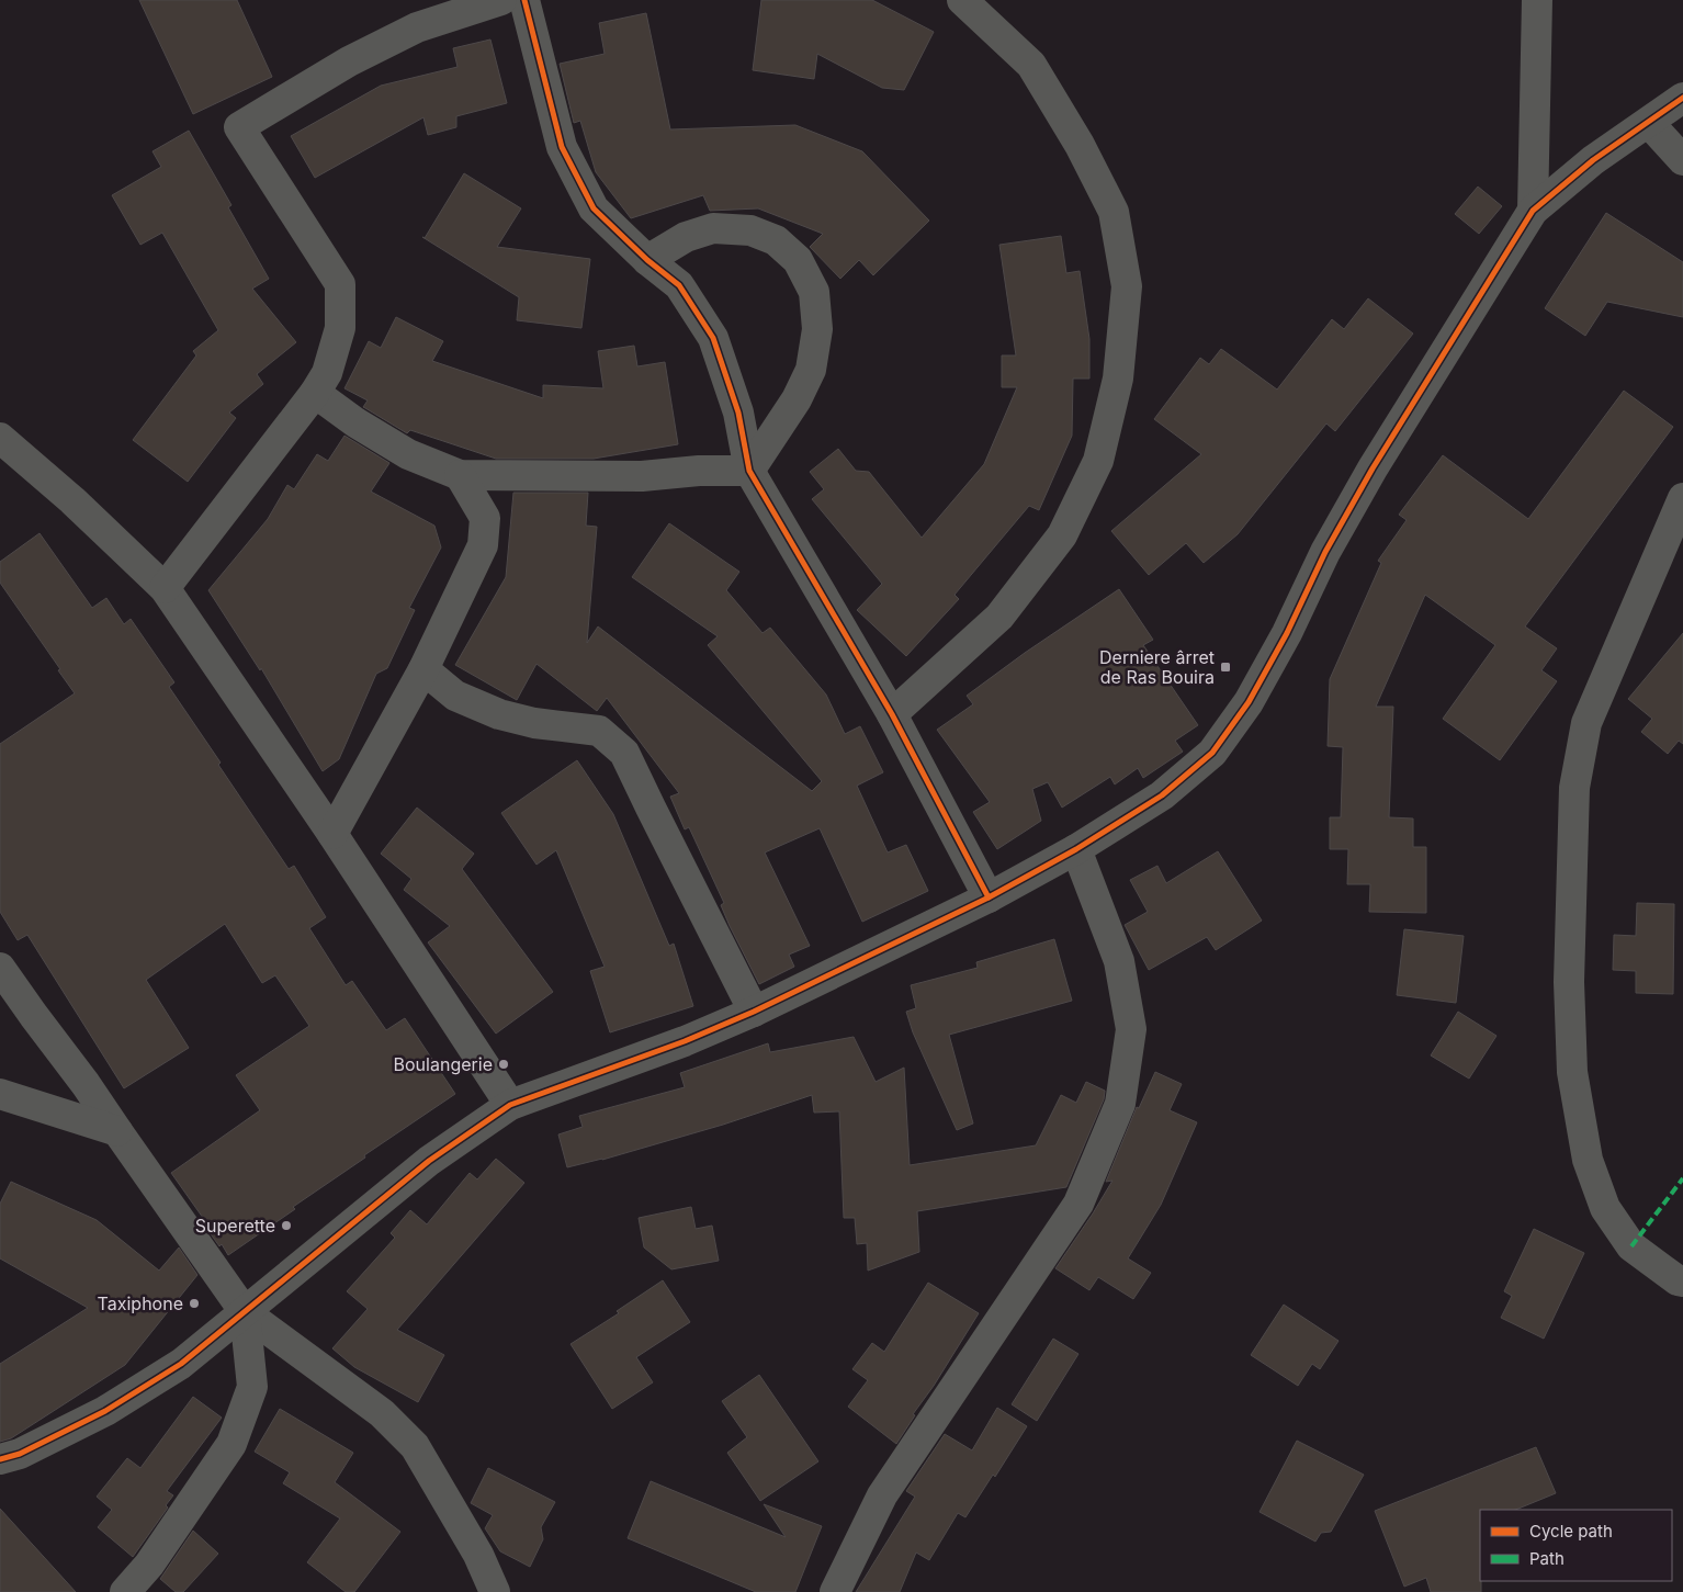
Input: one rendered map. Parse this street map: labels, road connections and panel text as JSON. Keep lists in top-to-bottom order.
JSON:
{
  "places": {
    "transit": ["Derniere ârret de Ras Bouira"],
    "other": ["Boulangerie", "Superette", "Taxiphone"]
  },
  "legend": ["Cycle path", "Path"]
}
